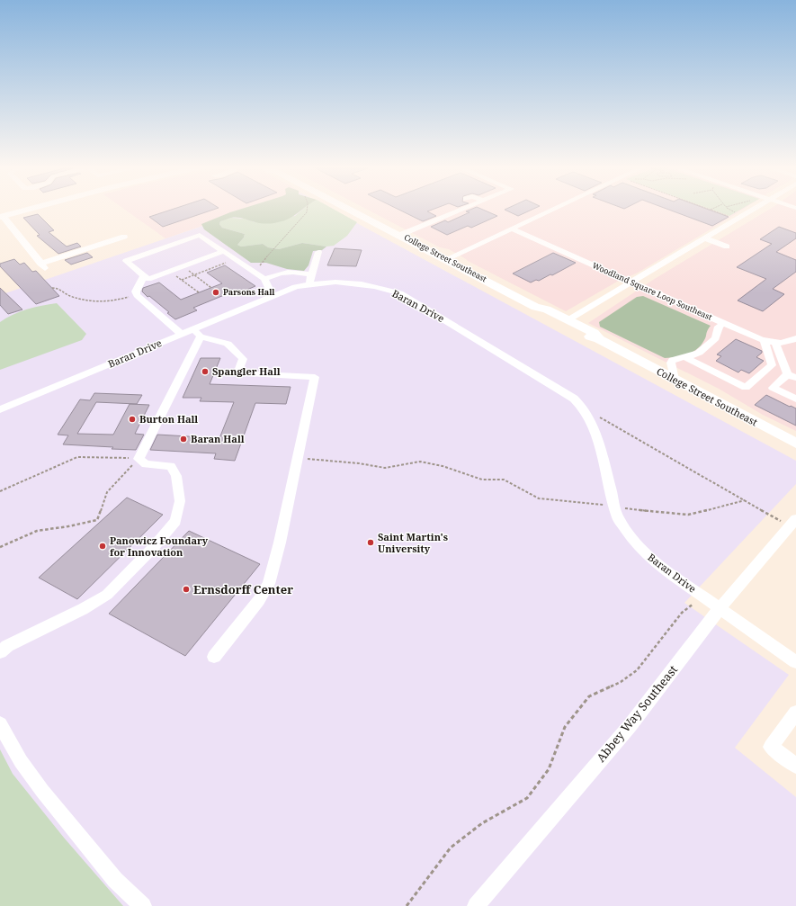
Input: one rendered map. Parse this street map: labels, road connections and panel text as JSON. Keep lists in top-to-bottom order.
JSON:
{
  "streets": {
    "main road": ["College Street Southeast"],
    "street": ["Woodland Square Loop Southeast", "Baran Drive", "Abbey Way Southeast"]
  },
  "crossings": [
    ["Baran Drive", "Abbey Way Southeast"]
  ],
  "places": [
    "Parsons Hall",
    "Spangler Hall",
    "Burton Hall",
    "Baran Hall",
    "Saint Martin's University",
    "Panowicz Foundary for Innovation",
    "Ernsdorff Center"
  ]
}
